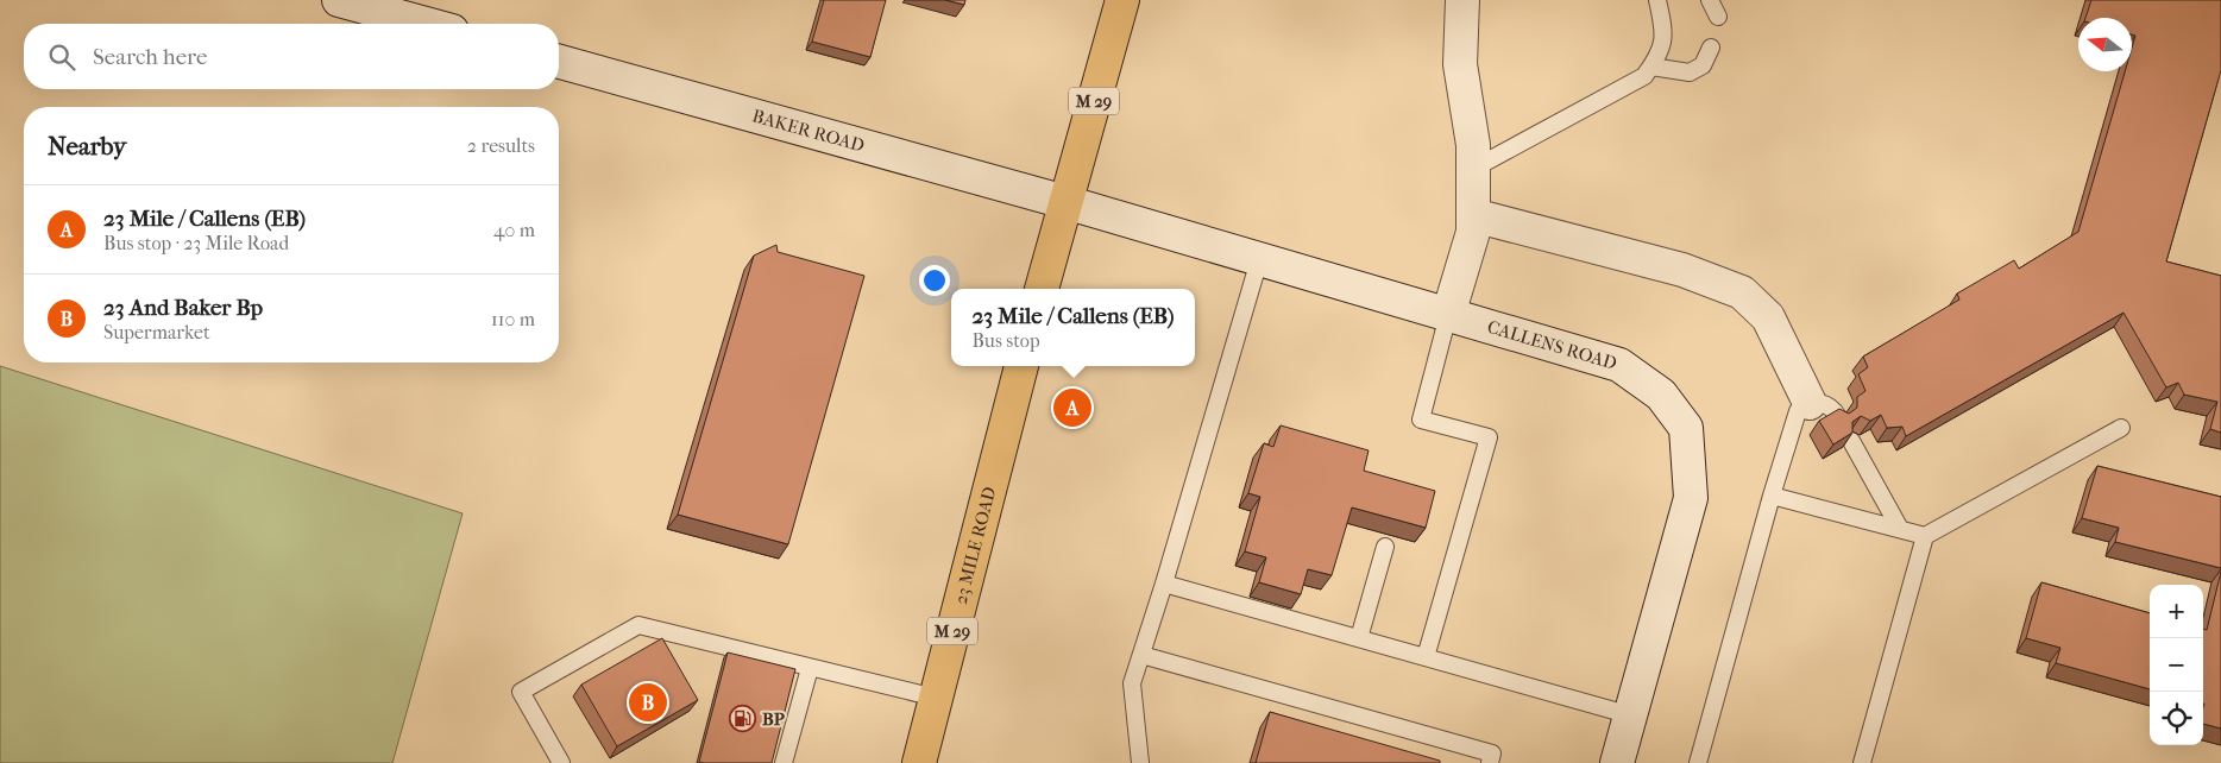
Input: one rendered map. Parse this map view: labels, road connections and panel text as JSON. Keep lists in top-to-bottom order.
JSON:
{
  "streets": {
    "main road": ["M 29", "23 MILE ROAD"],
    "street": ["BAKER ROAD", "CALLENS ROAD"]
  },
  "crossings": [
    ["M 29", "BAKER ROAD"],
    ["M 29", "CALLENS ROAD"],
    ["BAKER ROAD", "CALLENS ROAD"]
  ],
  "places": {
    "fuel station": ["BP"]
  },
  "north": "left",
  "page": {
    "search": "Search here",
    "heading": ["Nearby", "2 results"],
    "list": [
      {
        "mark": "A",
        "name": "23 Mile / Callens (EB)",
        "note": "Bus stop · 23 Mile Road",
        "value": "40 m"
      },
      {
        "mark": "B",
        "name": "23 And Baker Bp",
        "note": "Supermarket",
        "value": "110 m"
      }
    ],
    "popup": ["23 Mile / Callens (EB)", "Bus stop"],
    "pins": ["A", "B"],
    "map_buttons": ["+", "−"]
  }
}
